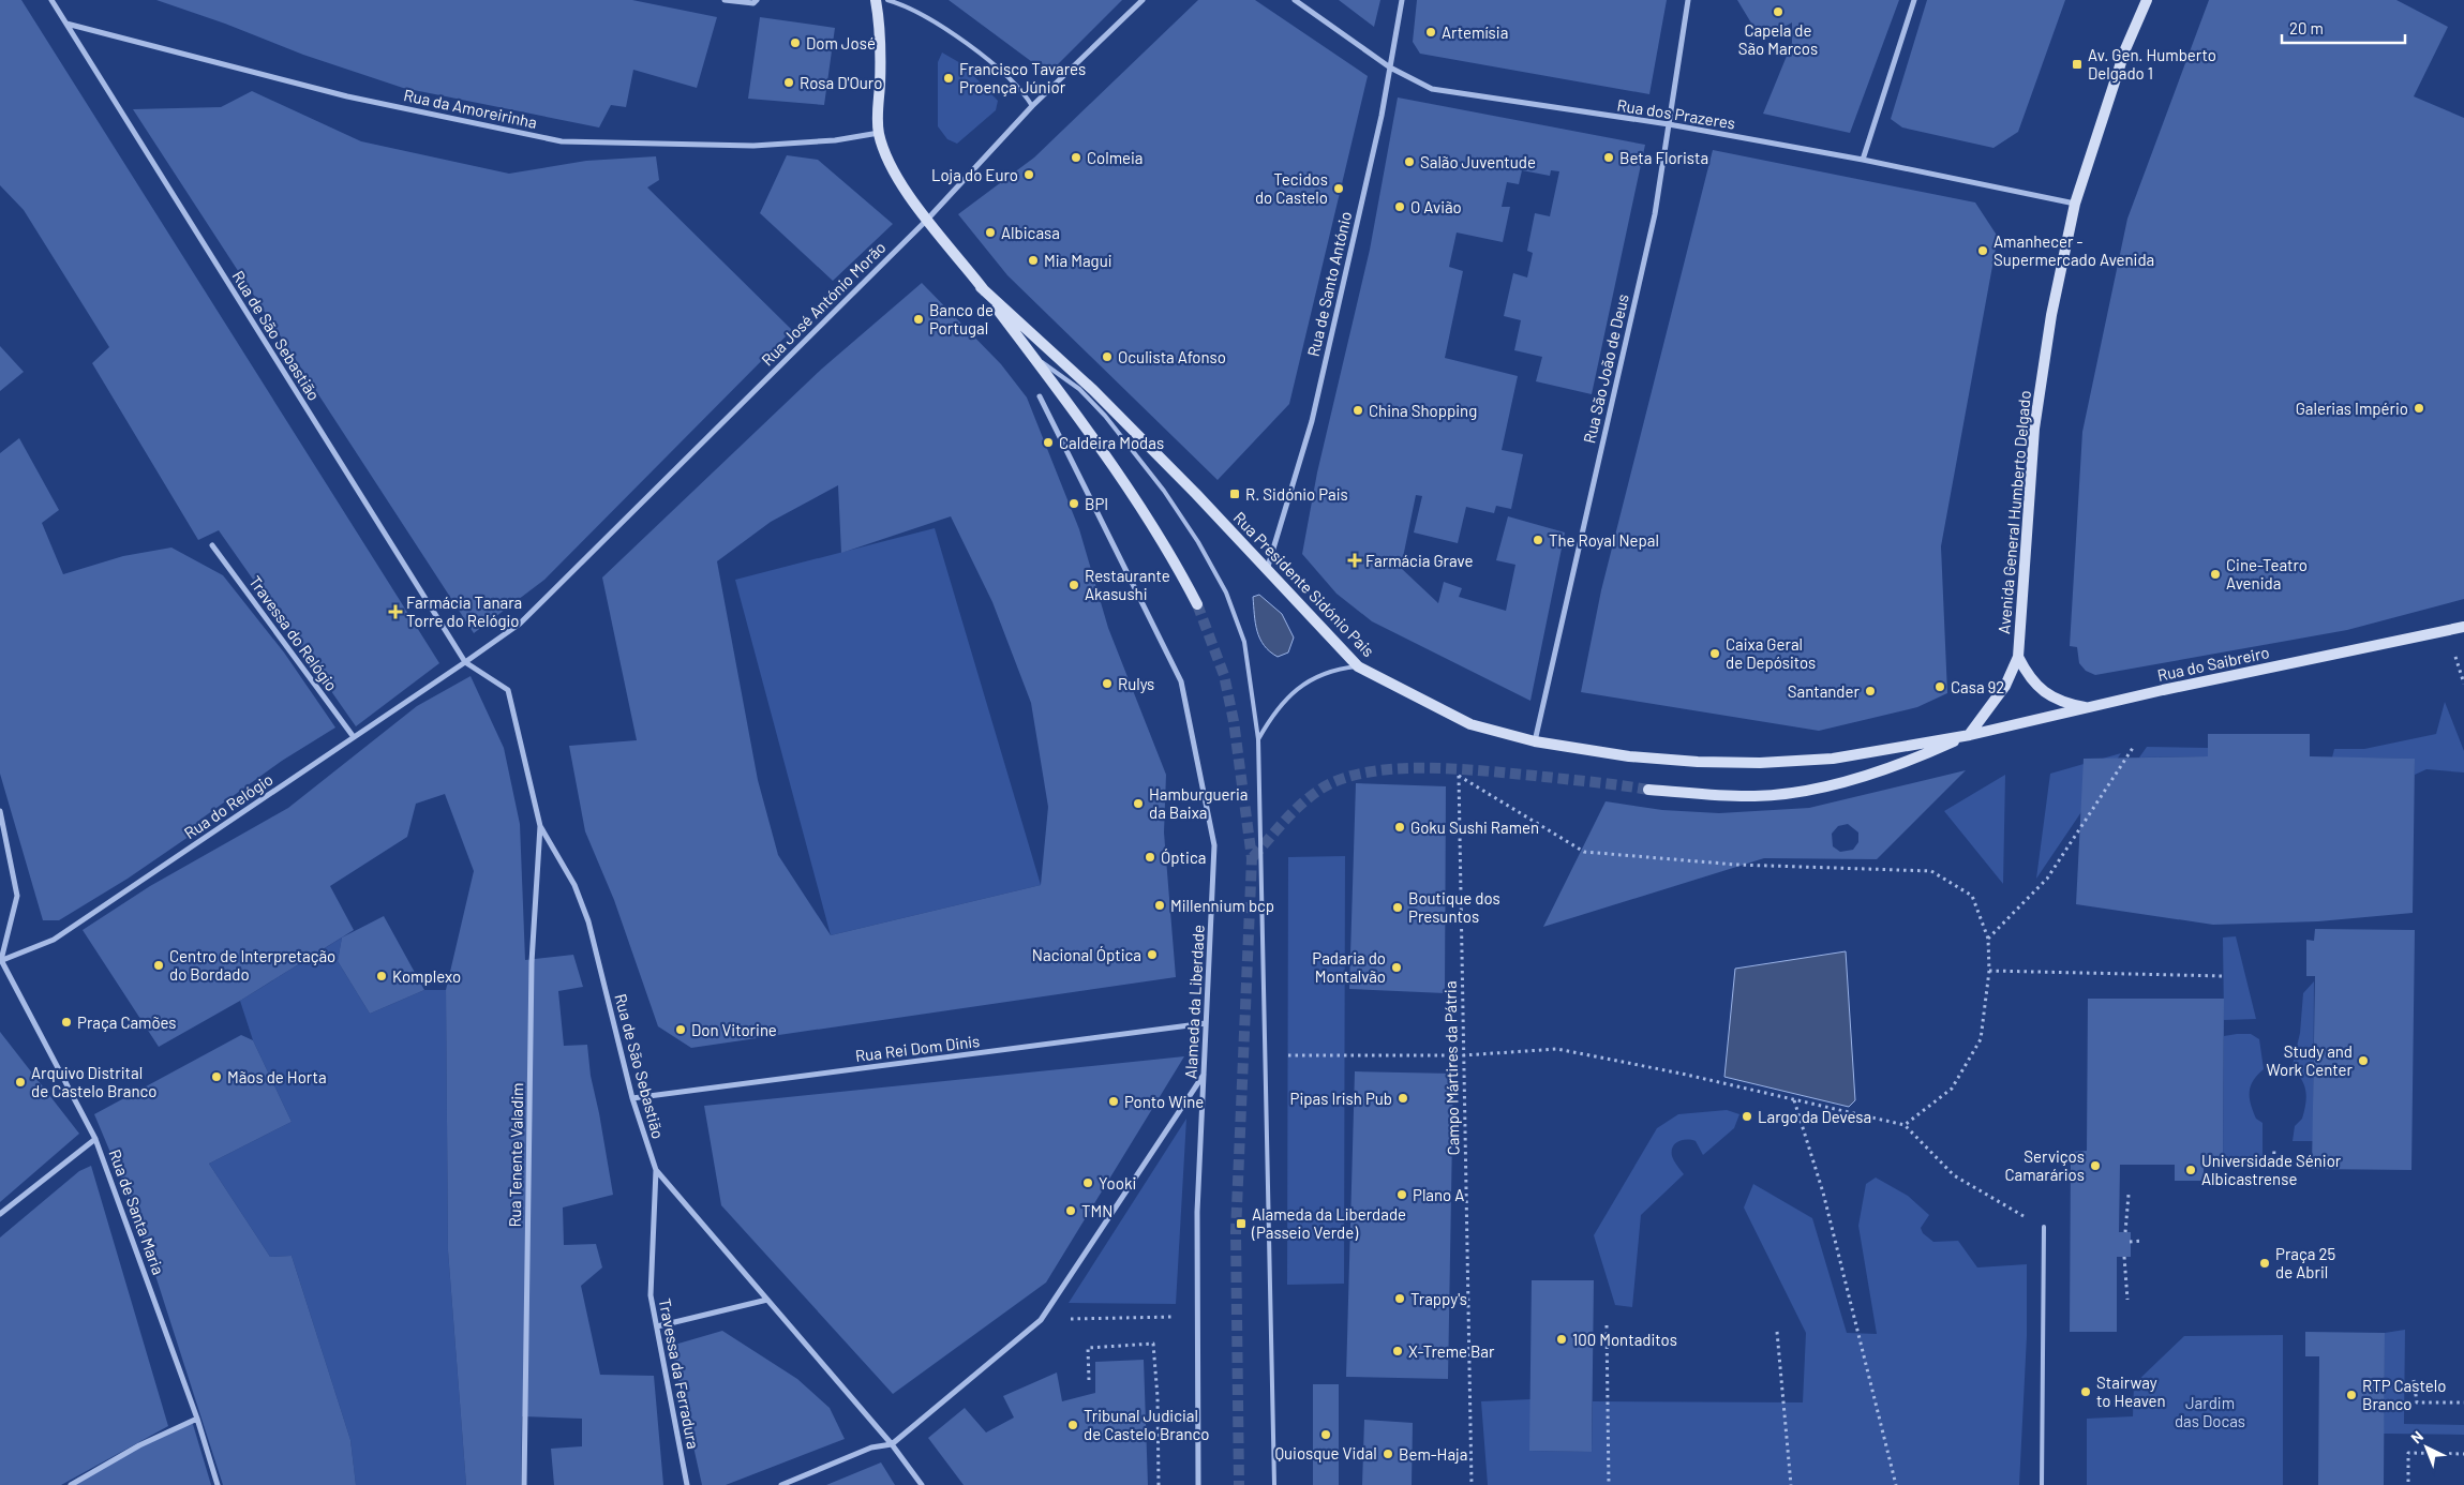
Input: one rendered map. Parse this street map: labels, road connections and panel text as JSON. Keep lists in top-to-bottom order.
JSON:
{
  "streets": {
    "main road": ["Avenida General Humberto Delgado", "Rua Presidente Sidónio Pais", "Rua do Saibreiro"],
    "street": [
      "Rua da Amoreirinha",
      "Rua dos Prazeres",
      "Rua de Santo António",
      "Rua José António Morão",
      "Rua de São Sebastião",
      "Rua São João de Deus",
      "Travessa do Relógio",
      "Rua do Relógio",
      "Alameda da Liberdade",
      "Rua Rei Dom Dinis",
      "Rua Tenente Valadim",
      "Rua de Santa Maria",
      "Travessa da Ferradura"
    ],
    "path": ["Campo Mártires da Pátria"]
  },
  "crossings": [
    ["Rua da Amoreirinha", "Rua de São Sebastião"],
    ["Rua dos Prazeres", "Rua de Santo António"],
    ["Rua dos Prazeres", "Rua São João de Deus"],
    ["Rua dos Prazeres", "Avenida General Humberto Delgado"],
    ["Rua de Santo António", "Rua Presidente Sidónio Pais"],
    ["Rua José António Morão", "Rua de São Sebastião"],
    ["Rua José António Morão", "Rua do Relógio"],
    ["Rua de São Sebastião", "Rua do Relógio"],
    ["Rua de São Sebastião", "Rua Rei Dom Dinis"],
    ["Rua de São Sebastião", "Rua Tenente Valadim"],
    ["Rua de São Sebastião", "Travessa da Ferradura"],
    ["Rua São João de Deus", "Rua Presidente Sidónio Pais"],
    ["Avenida General Humberto Delgado", "Rua Presidente Sidónio Pais"],
    ["Avenida General Humberto Delgado", "Rua do Saibreiro"],
    ["Rua Presidente Sidónio Pais", "Rua do Saibreiro"],
    ["Travessa do Relógio", "Rua do Relógio"],
    ["Rua do Relógio", "Rua de Santa Maria"],
    ["Alameda da Liberdade", "Rua Rei Dom Dinis"]
  ],
  "parks": ["Jardim das Docas"],
  "places": {
    "other": [
      "Capela de São Marcos",
      "Artemísia",
      "Dom José",
      "Francisco Tavares Proença Júnior",
      "Rosa D'Ouro",
      "Colmeia",
      "Beta Florista",
      "Salão Juventude",
      "Loja do Euro",
      "Tecidos do Castelo",
      "O Avião",
      "Albicasa",
      "Amanhecer - Supermercado Avenida",
      "Mia Magui",
      "Banco de Portugal",
      "Oculista Afonso",
      "Galerias Império",
      "China Shopping",
      "Caldeira Modas",
      "BPI",
      "The Royal Nepal",
      "Cine-Teatro Avenida",
      "Restaurante Akasushi",
      "Caixa Geral de Depósitos",
      "Rulys",
      "Casa 92",
      "Santander",
      "Hamburgueria da Baixa",
      "Goku Sushi Ramen",
      "Óptica",
      "Millennium bcp",
      "Boutique dos Presuntos",
      "Nacional Óptica",
      "Centro de Interpretação do Bordado",
      "Padaria do Montalvão",
      "Komplexo",
      "Praça Camões",
      "Don Vitorine",
      "Study and Work Center",
      "Mãos de Horta",
      "Arquivo Distrital de Castelo Branco",
      "Pipas Irish Pub",
      "Ponto Wine",
      "Largo da Devesa",
      "Serviços Camarários",
      "Universidade Sénior Albicastrense",
      "Yooki",
      "Plano A",
      "TMN",
      "Praça 25 de Abril",
      "Trappy's",
      "100 Montaditos",
      "X-Treme Bar",
      "Stairway to Heaven",
      "RTP Castelo Branco",
      "Tribunal Judicial de Castelo Branco",
      "Quiosque Vidal",
      "Bem-Haja"
    ],
    "transit": ["Av. Gen. Humberto Delgado 1", "R. Sidónio Pais", "Alameda da Liberdade (Passeio Verde)"],
    "health": ["Farmácia Grave", "Farmácia Tanara Torre do Relógio"]
  },
  "scale_bar": "20 m",
  "north": "top left"
}
